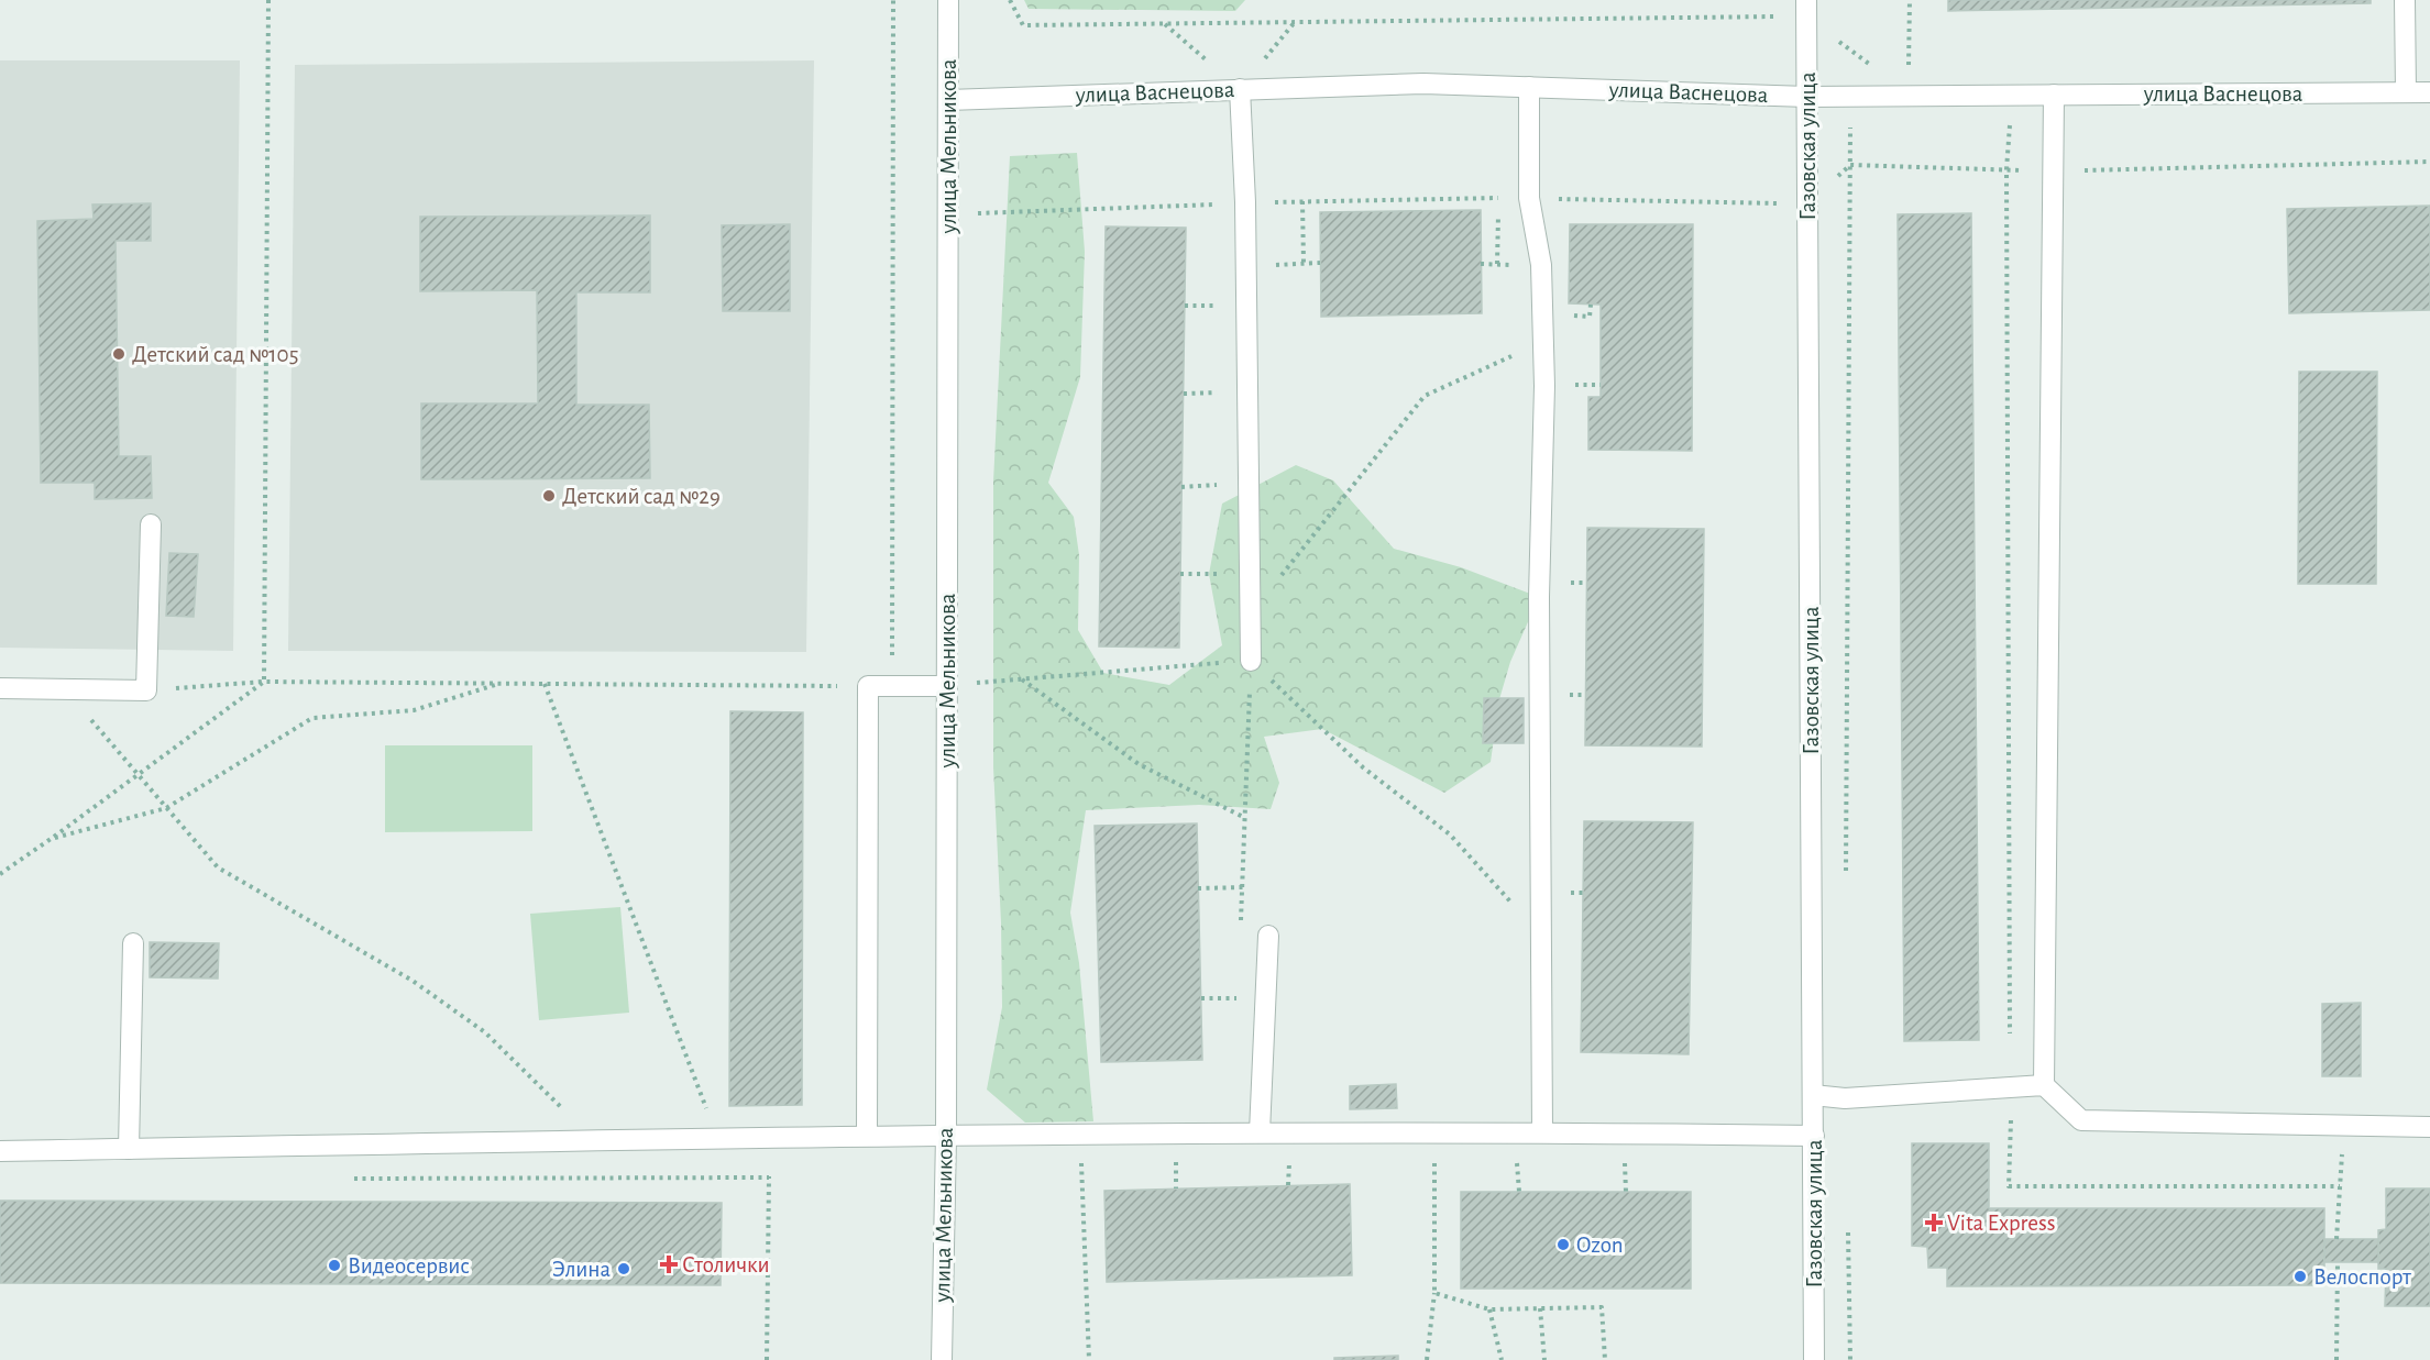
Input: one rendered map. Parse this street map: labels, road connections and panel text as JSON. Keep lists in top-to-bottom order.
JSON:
{
  "streets": {
    "street": ["улица Васнецова", "улица Мельникова", "Газовская улица"]
  },
  "crossings": [
    ["улица Васнецова", "улица Мельникова"],
    ["улица Васнецова", "Газовская улица"]
  ],
  "places": {
    "other": [
      "Детский сад №105",
      "Детский сад №29",
      "Ozon",
      "Видеосервис",
      "Элина",
      "Велоспорт"
    ],
    "health": ["Vita Express", "Столички"]
  }
}
